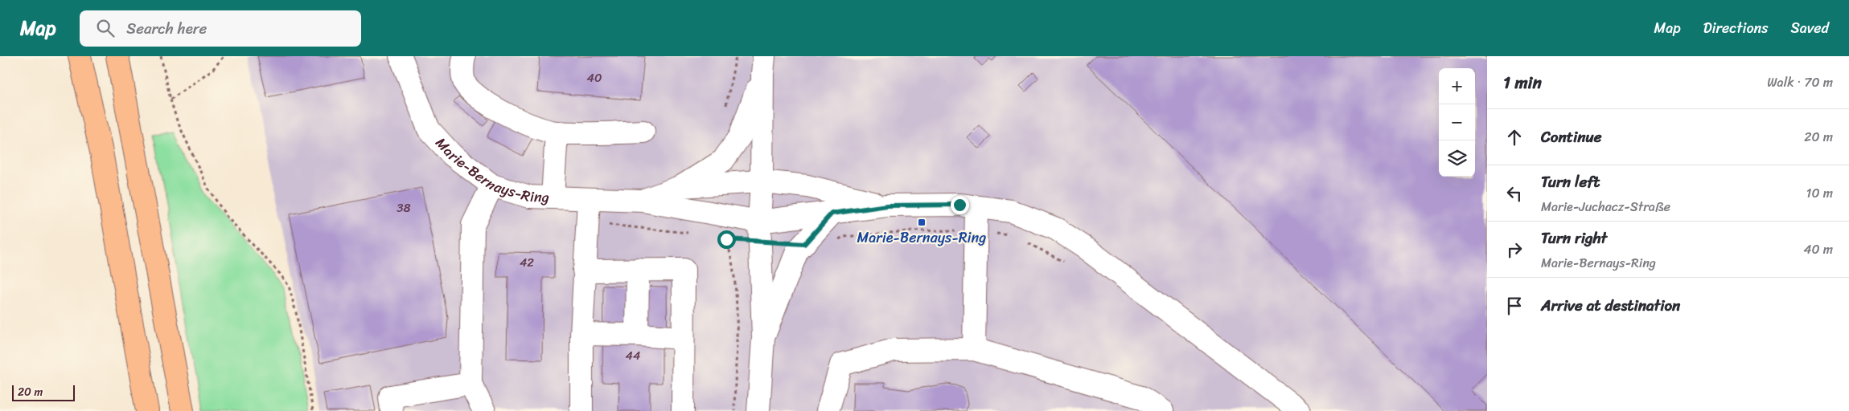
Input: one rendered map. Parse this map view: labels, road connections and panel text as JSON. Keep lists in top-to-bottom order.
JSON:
{
  "streets": {
    "street": ["Marie-Bernays-Ring"]
  },
  "places": {
    "transit": ["Marie-Bernays-Ring"]
  },
  "house_numbers": [
    "40",
    "38",
    "42",
    "44"
  ],
  "scale_bar": "20 m",
  "page": {
    "header": "Map",
    "search": "Search here",
    "nav": ["Map", "Directions", "Saved"],
    "heading": ["1 min", "Walk · 70 m"],
    "map_buttons": ["+", "−"],
    "list": [
      ["Continue", "20 m"],
      ["Turn left", "Marie-Juchacz-Straße", "10 m"],
      ["Turn right", "Marie-Bernays-Ring", "40 m"],
      "Arrive at destination"
    ],
    "scale": "20 m"
  }
}
